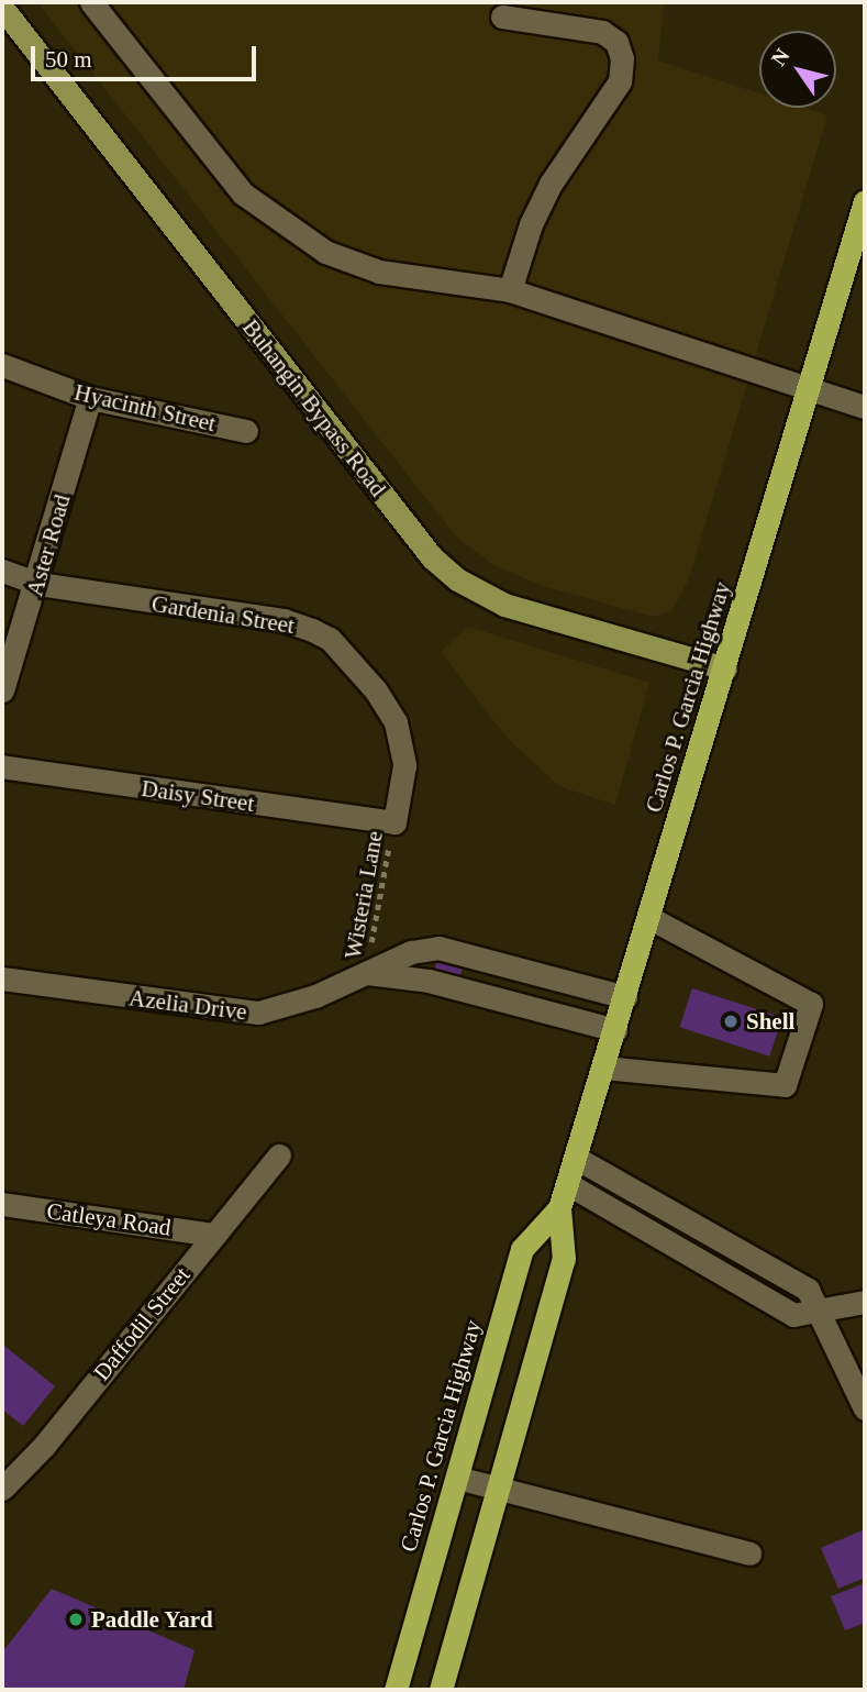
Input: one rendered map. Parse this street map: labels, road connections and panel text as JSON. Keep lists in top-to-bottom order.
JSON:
{
  "streets": {
    "highway": ["Carlos P. Garcia Highway"],
    "main road": ["Buhangin Bypass Road"],
    "street": [
      "Hyacinth Street",
      "Aster Road",
      "Gardenia Street",
      "Daisy Street",
      "Azelia Drive",
      "Catleya Road",
      "Daffodil Street"
    ],
    "path": ["Wisteria Lane"]
  },
  "crossings": [
    ["Hyacinth Street", "Aster Road"],
    ["Buhangin Bypass Road", "Carlos P. Garcia Highway"],
    ["Aster Road", "Gardenia Street"],
    ["Gardenia Street", "Daisy Street"],
    ["Gardenia Street", "Wisteria Lane"],
    ["Carlos P. Garcia Highway", "Azelia Drive"],
    ["Daisy Street", "Wisteria Lane"],
    ["Wisteria Lane", "Azelia Drive"],
    ["Catleya Road", "Daffodil Street"]
  ],
  "places": ["Shell", "Paddle Yard"],
  "scale_bar": "50 m",
  "north": "top left"
}
